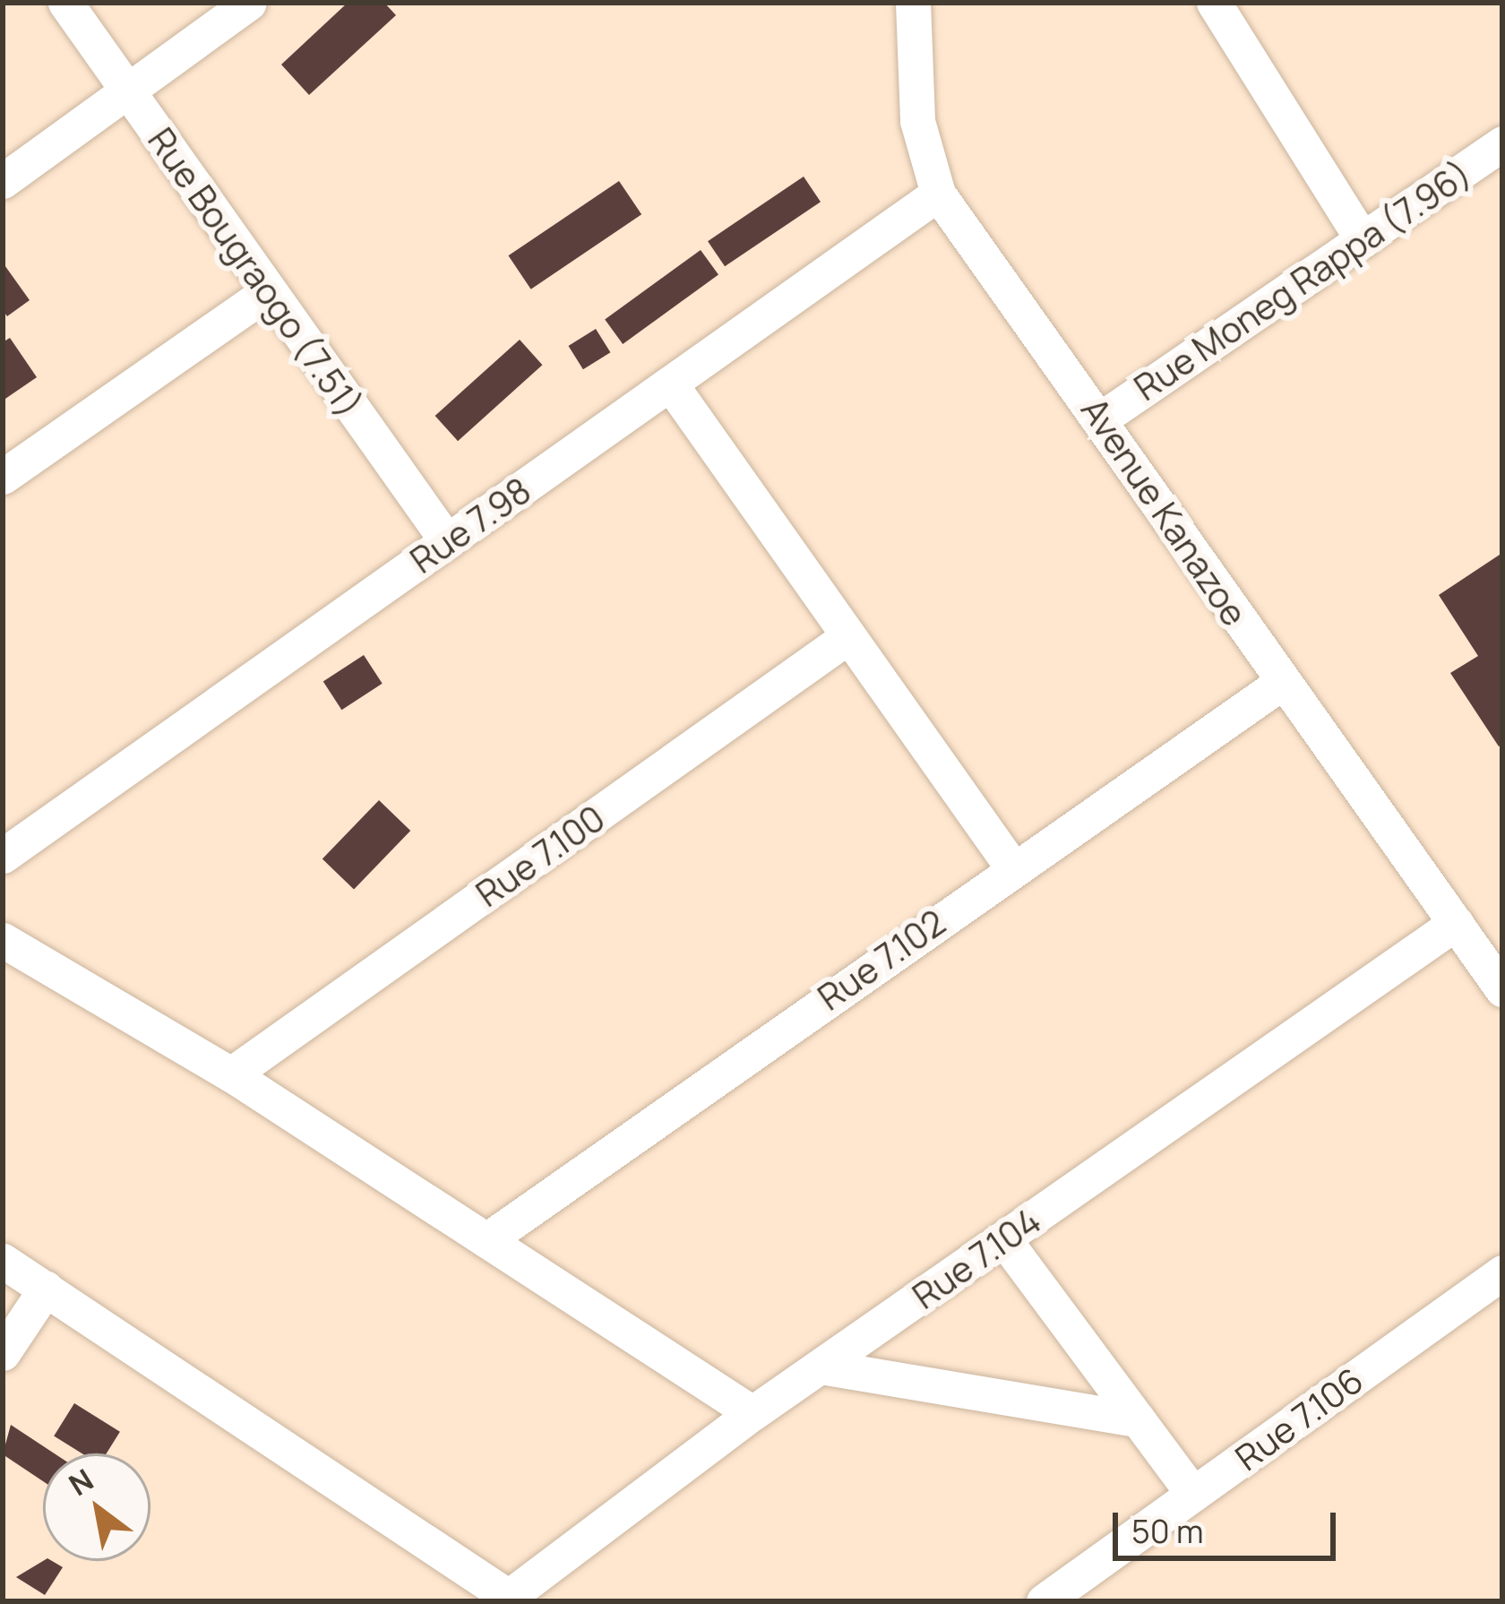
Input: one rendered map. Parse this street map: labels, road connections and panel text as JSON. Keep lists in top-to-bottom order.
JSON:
{
  "streets": {
    "street": [
      "Rue Bougraogo (7.51)",
      "Rue Moneg Rappa (7.96)",
      "Avenue Kanazoe",
      "Rue 7.98",
      "Rue 7.100",
      "Rue 7.102",
      "Rue 7.104",
      "Rue 7.106"
    ]
  },
  "crossings": [
    ["Rue Bougraogo (7.51)", "Rue 7.98"],
    ["Rue Moneg Rappa (7.96)", "Avenue Kanazoe"],
    ["Avenue Kanazoe", "Rue 7.98"],
    ["Avenue Kanazoe", "Rue 7.102"],
    ["Avenue Kanazoe", "Rue 7.104"]
  ],
  "scale_bar": "50 m",
  "north": "top left"
}
